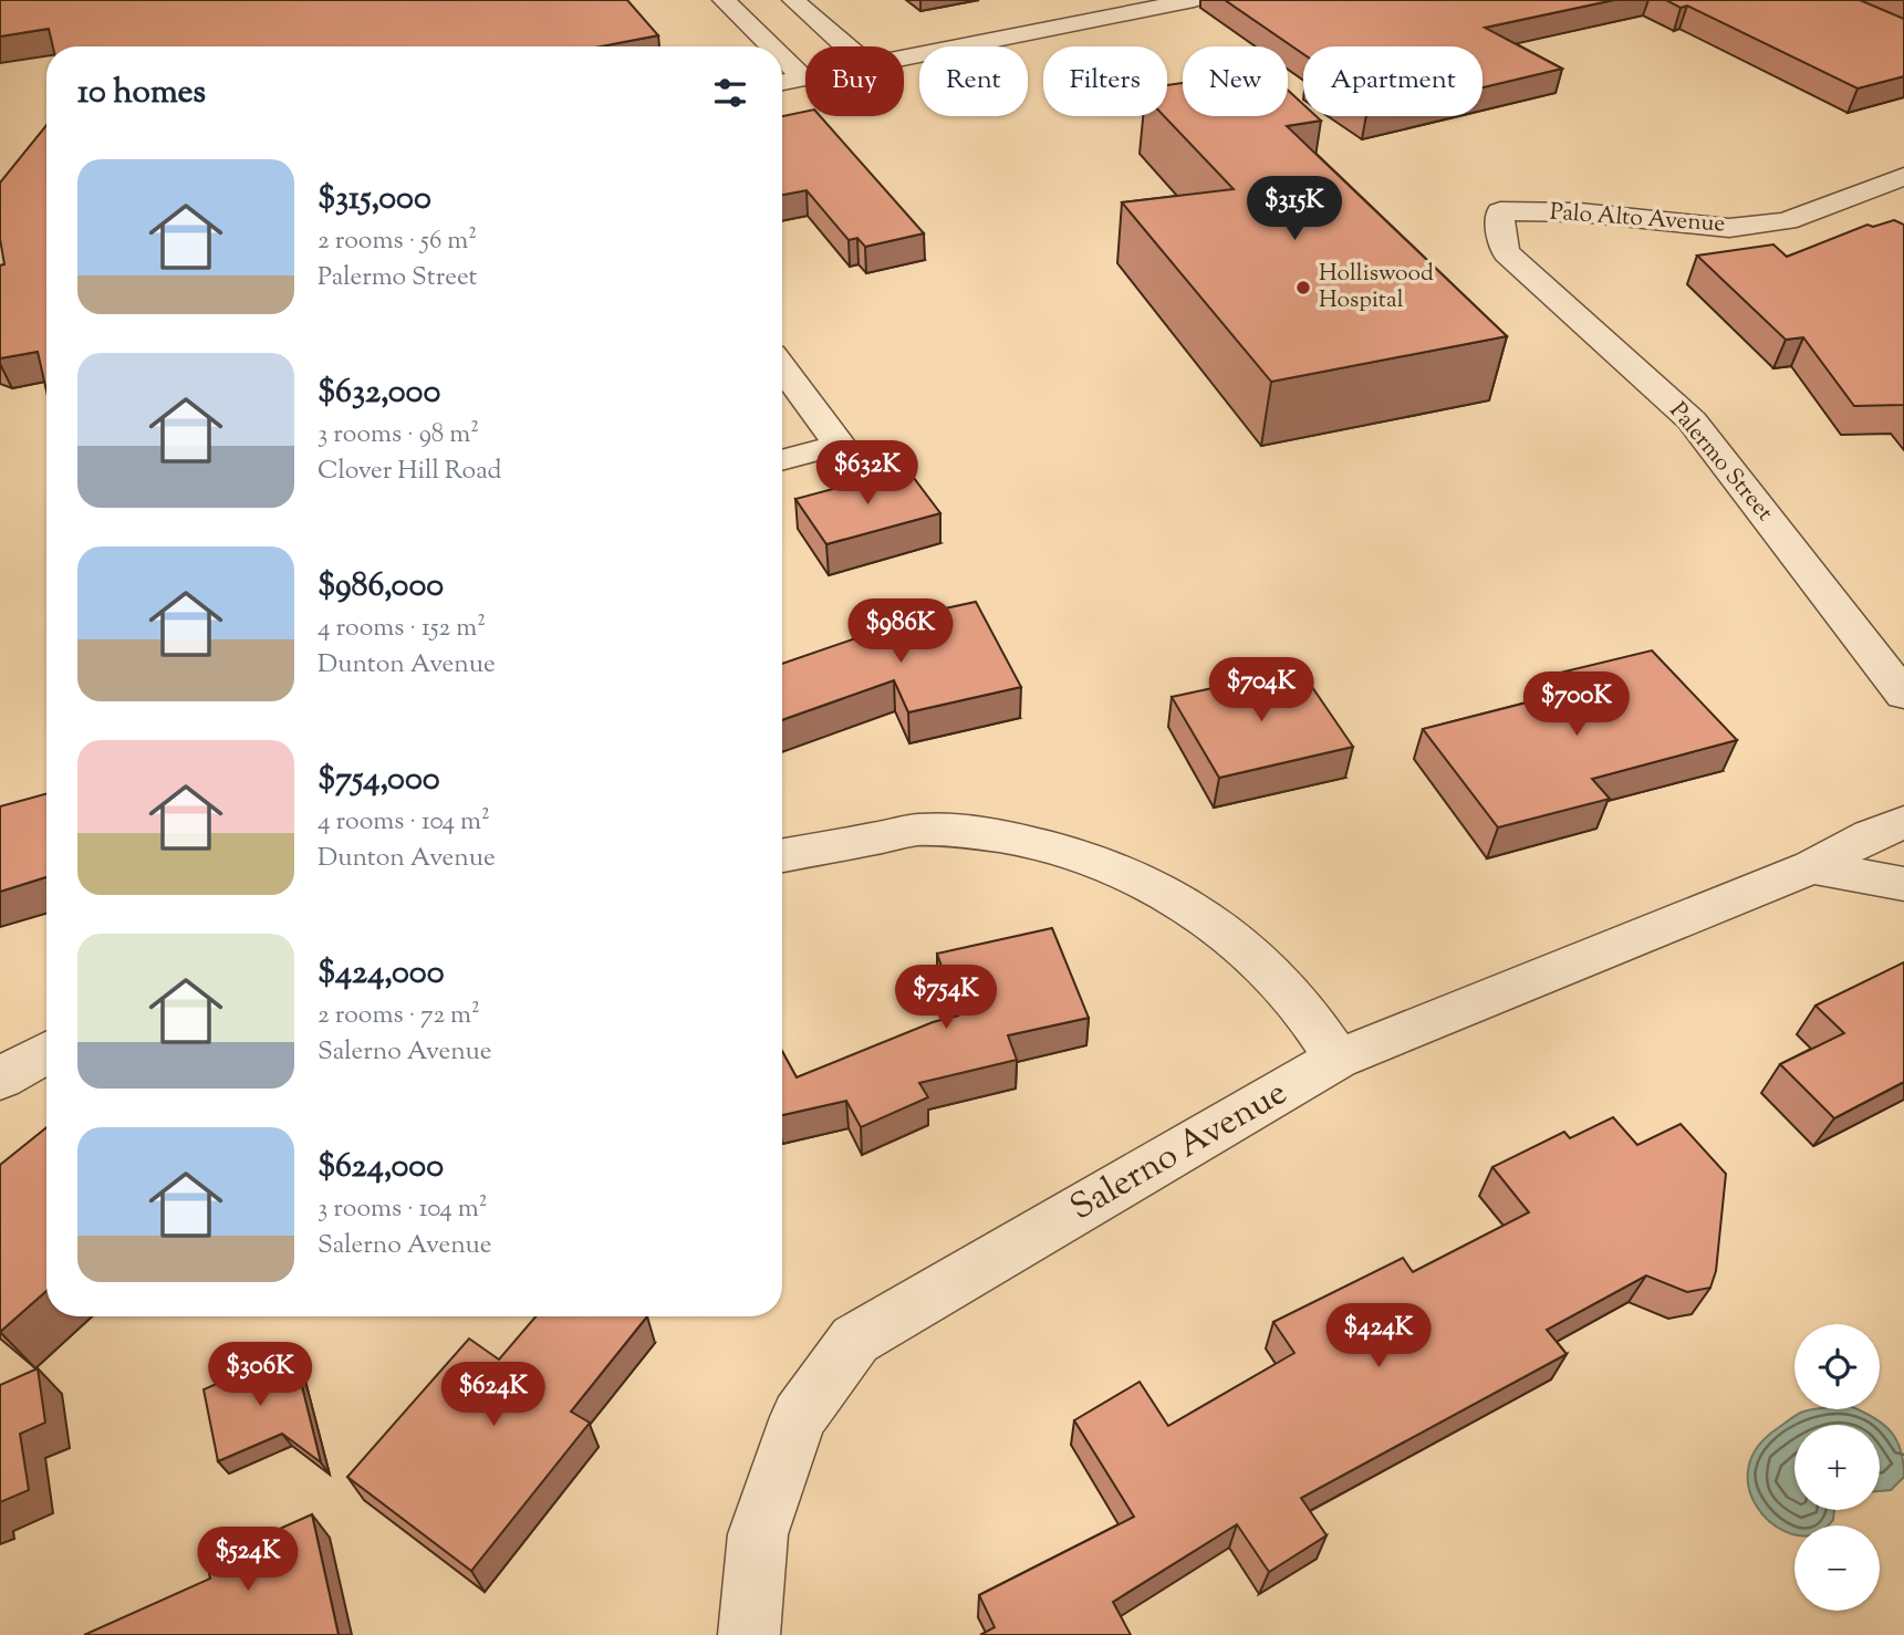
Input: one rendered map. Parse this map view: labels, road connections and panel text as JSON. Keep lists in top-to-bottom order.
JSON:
{
  "streets": {
    "street": ["Palo Alto Avenue", "Palermo Street", "Salerno Avenue"]
  },
  "crossings": [
    ["Palo Alto Avenue", "Palermo Street"]
  ],
  "places": ["Holliswood Hospital"],
  "page": {
    "chip": [
      "Buy",
      "Rent",
      "Filters",
      "New",
      "Apartment"
    ],
    "heading": "10 homes",
    "list": [
      {
        "name": "$315,000",
        "note": "2 rooms · 56 m² · Palermo Street"
      },
      {
        "name": "$632,000",
        "note": "3 rooms · 98 m² · Clover Hill Road"
      },
      {
        "name": "$986,000",
        "note": "4 rooms · 152 m² · Dunton Avenue"
      },
      {
        "name": "$754,000",
        "note": "4 rooms · 104 m² · Dunton Avenue"
      },
      {
        "name": "$424,000",
        "note": "2 rooms · 72 m² · Salerno Avenue"
      },
      {
        "name": "$624,000",
        "note": "3 rooms · 104 m² · Salerno Avenue"
      }
    ],
    "price": [
      "$315K",
      "$632K",
      "$986K",
      "$704K",
      "$700K",
      "$754K",
      "$424K",
      "$306K",
      "$624K",
      "$524K"
    ],
    "map_buttons": ["+", "−"]
  }
}
